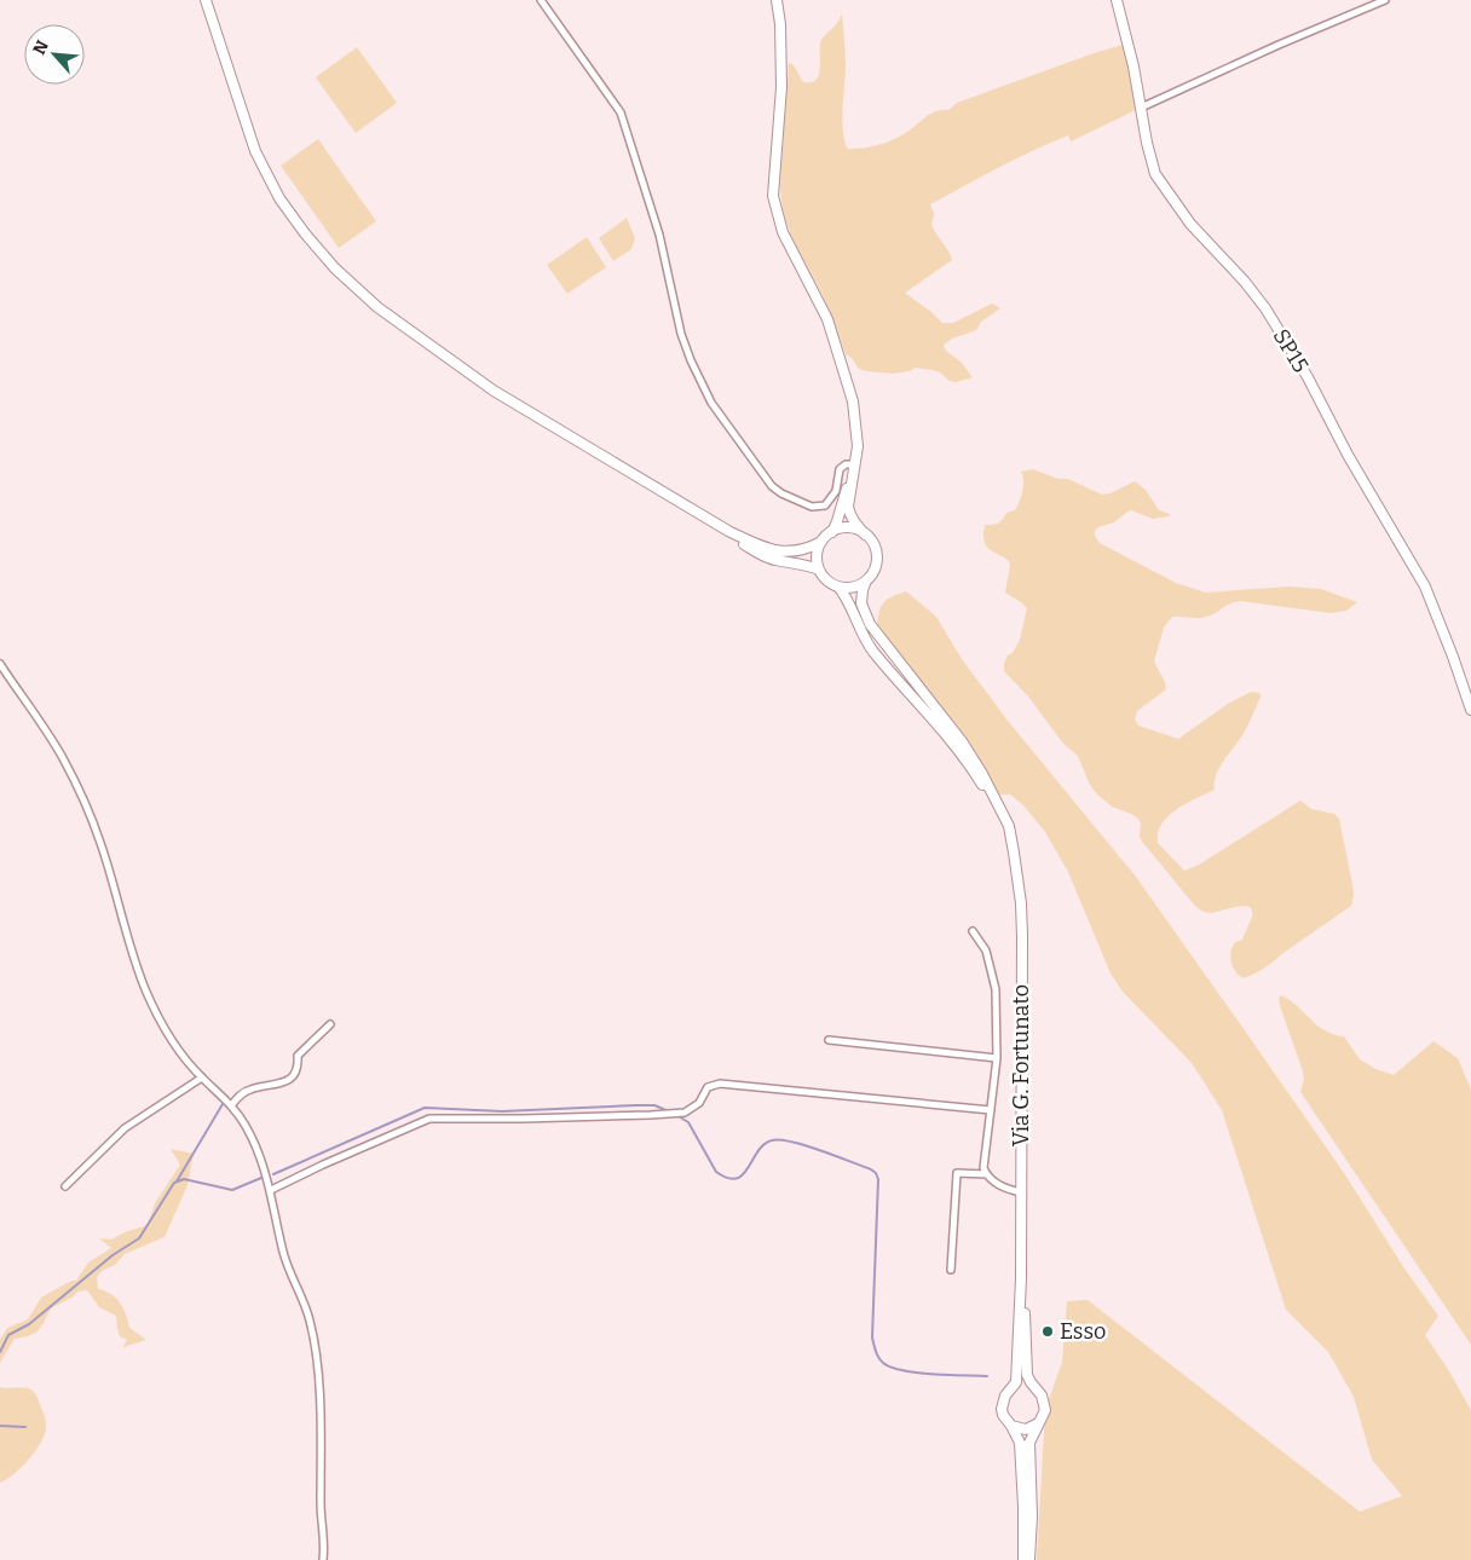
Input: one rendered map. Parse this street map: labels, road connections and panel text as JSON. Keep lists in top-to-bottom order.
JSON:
{
  "streets": {
    "main road": ["SP15", "Via G. Fortunato"]
  },
  "places": ["Esso"],
  "north": "top left"
}
